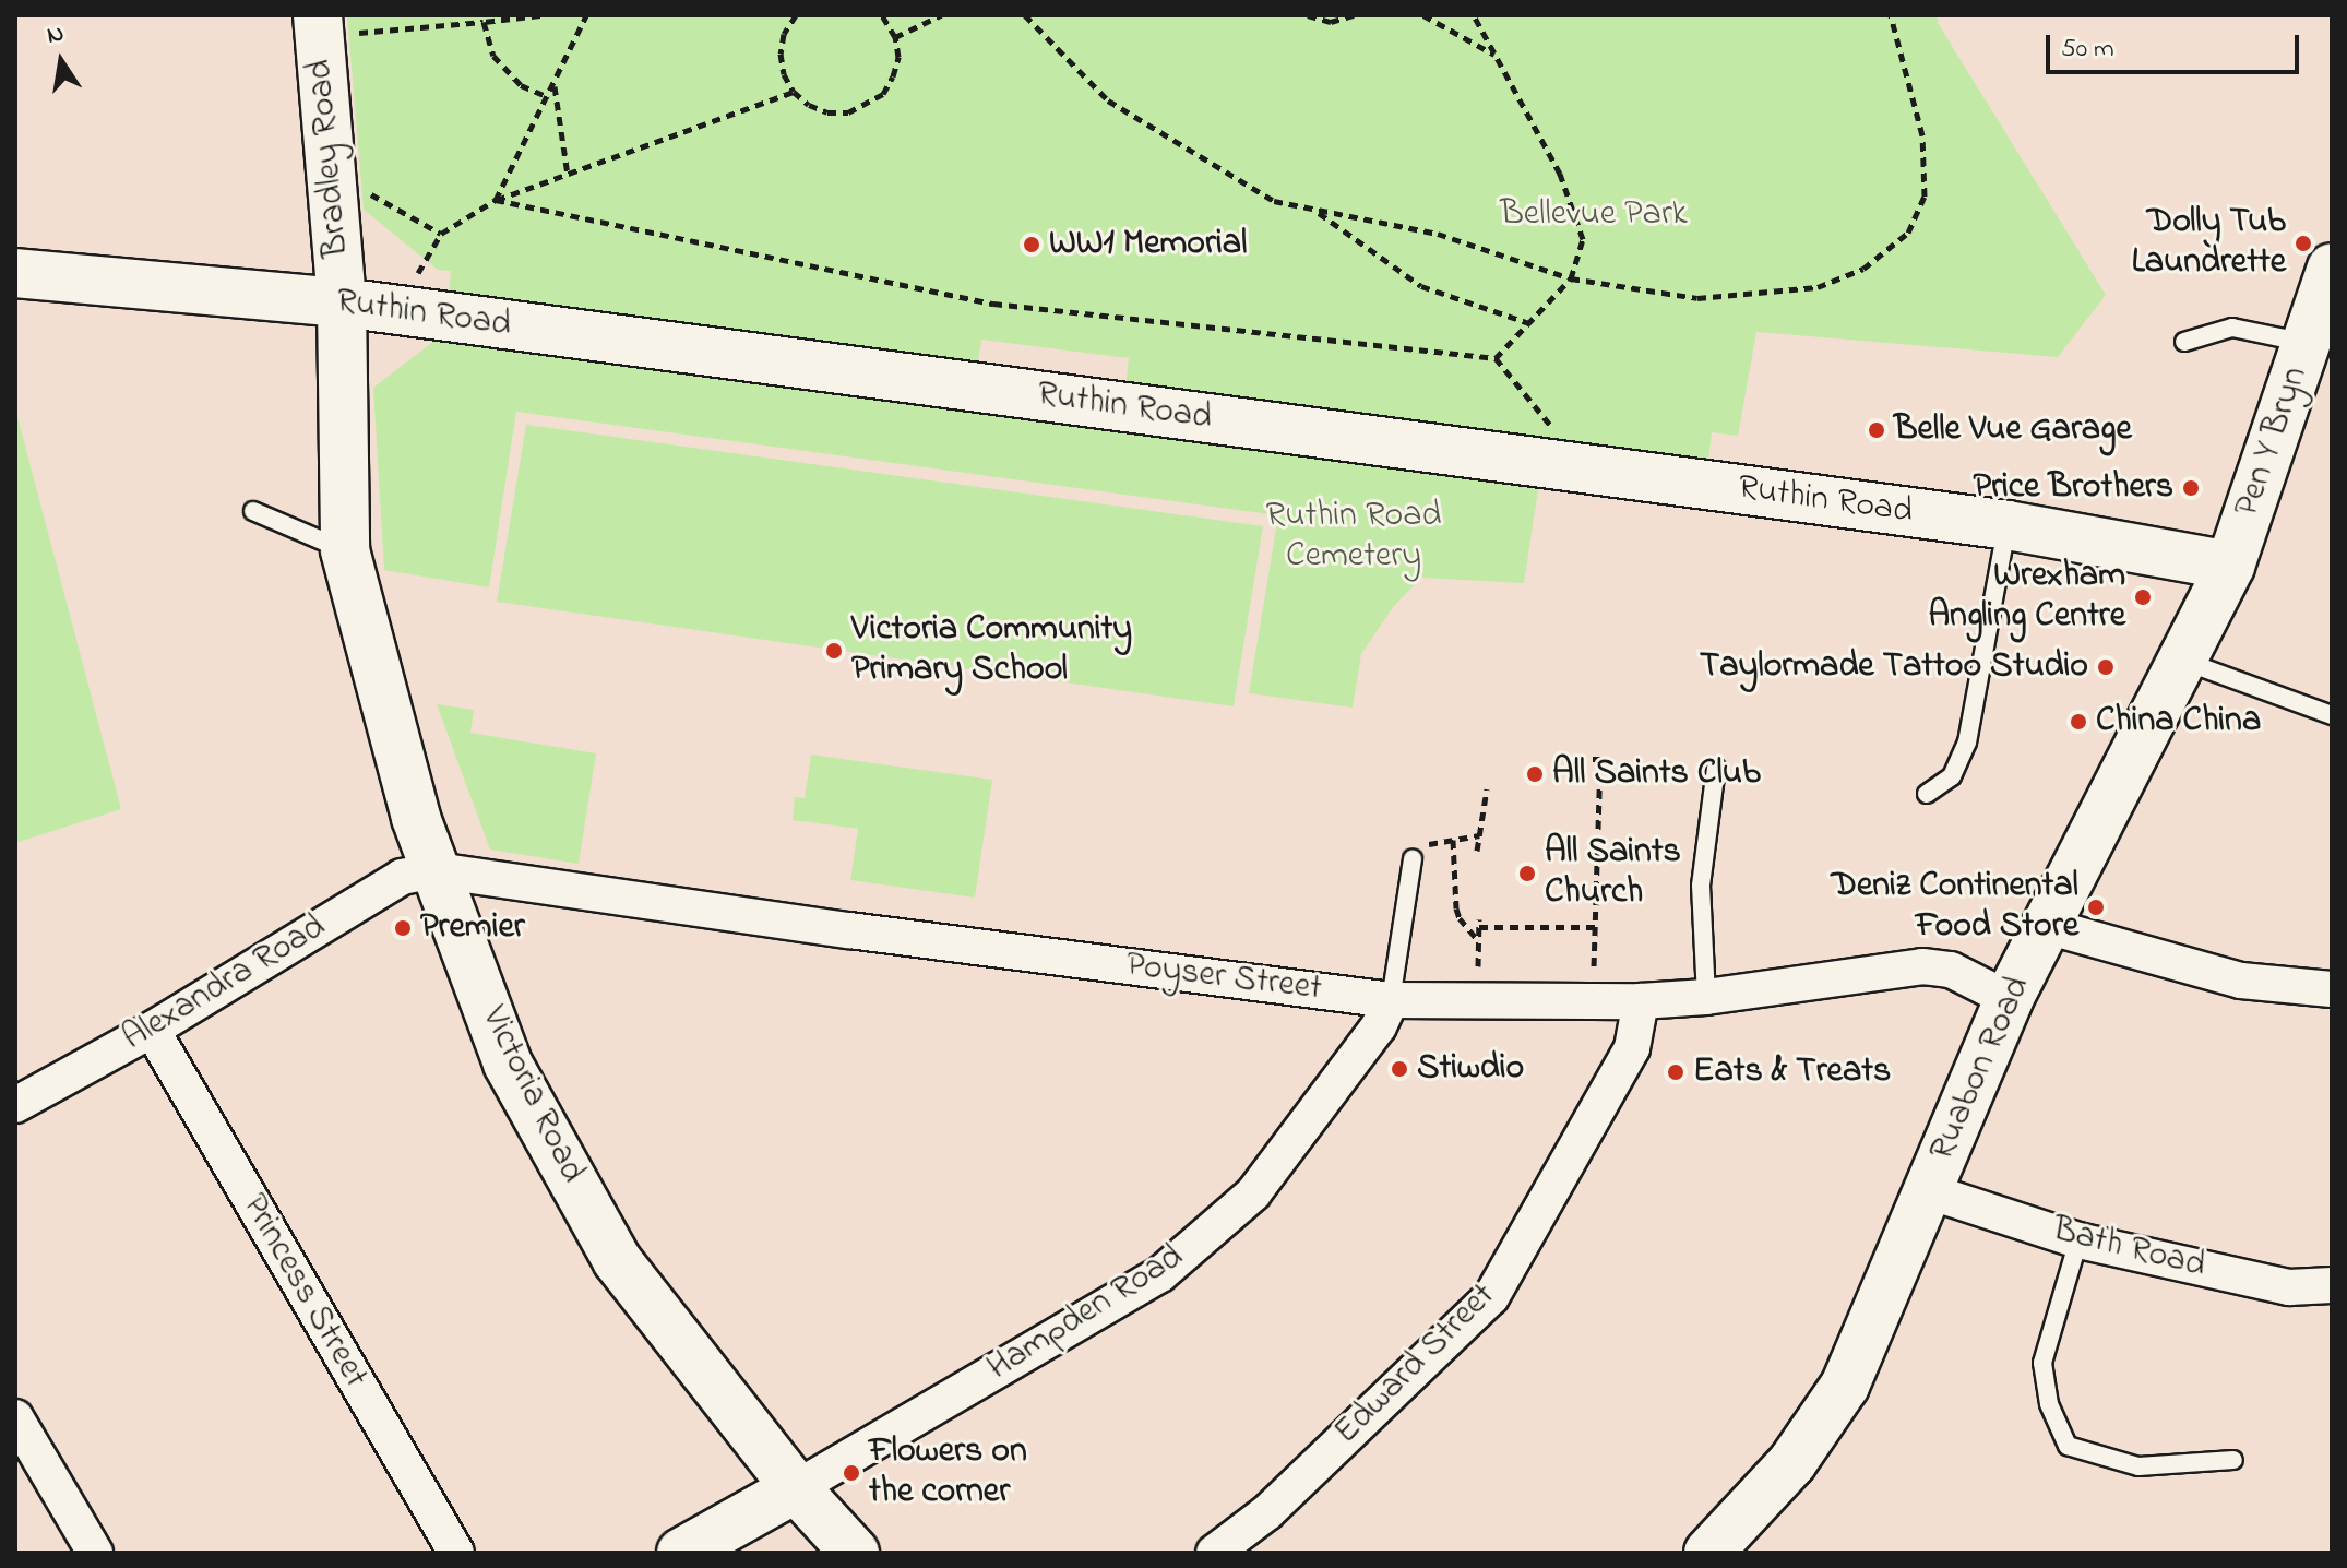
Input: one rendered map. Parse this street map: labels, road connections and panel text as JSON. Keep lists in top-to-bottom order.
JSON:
{
  "streets": {
    "main road": [
      "Bradley Road",
      "Ruthin Road",
      "Pen Y Bryn",
      "Ruabon Road",
      "Victoria Road"
    ],
    "street": [
      "Poyser Street",
      "Alexandra Road",
      "Bath Road",
      "Princess Street",
      "Hampden Road",
      "Edward Street"
    ]
  },
  "crossings": [
    ["Bradley Road", "Ruthin Road"],
    ["Bradley Road", "Victoria Road"],
    ["Ruthin Road", "Pen Y Bryn"],
    ["Ruthin Road", "Ruabon Road"],
    ["Ruthin Road", "Victoria Road"],
    ["Pen Y Bryn", "Ruabon Road"],
    ["Poyser Street", "Alexandra Road"],
    ["Poyser Street", "Ruabon Road"],
    ["Poyser Street", "Victoria Road"],
    ["Poyser Street", "Hampden Road"],
    ["Poyser Street", "Edward Street"],
    ["Alexandra Road", "Victoria Road"],
    ["Alexandra Road", "Princess Street"],
    ["Ruabon Road", "Bath Road"],
    ["Victoria Road", "Hampden Road"]
  ],
  "parks": ["Bellevue Park", "Ruthin Road Cemetery"],
  "places": [
    "Dolly Tub Laundrette",
    "WW1 Memorial",
    "Belle Vue Garage",
    "Price Brothers",
    "Wrexham Angling Centre",
    "Victoria Community Primary School",
    "Taylormade Tattoo Studio",
    "China China",
    "All Saints Club",
    "All Saints Church",
    "Deniz Continental Food Store",
    "Premier",
    "Stiwdio",
    "Eats & Treats",
    "Flowers on the corner"
  ],
  "scale_bar": "50 m",
  "north": "top"
}
